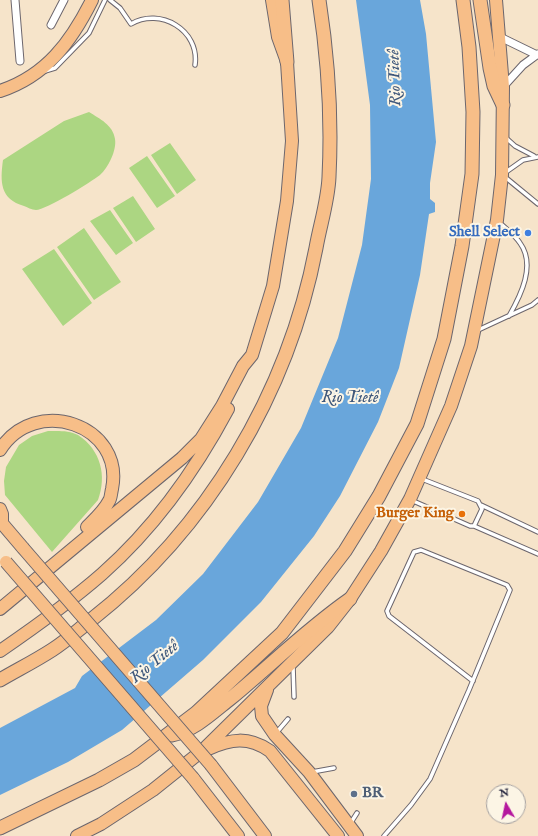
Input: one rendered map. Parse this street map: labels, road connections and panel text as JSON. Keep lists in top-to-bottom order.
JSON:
{
  "water": ["Rio Tietê"],
  "places": ["Shell Select", "Burger King", "BR"],
  "north": "top"
}
